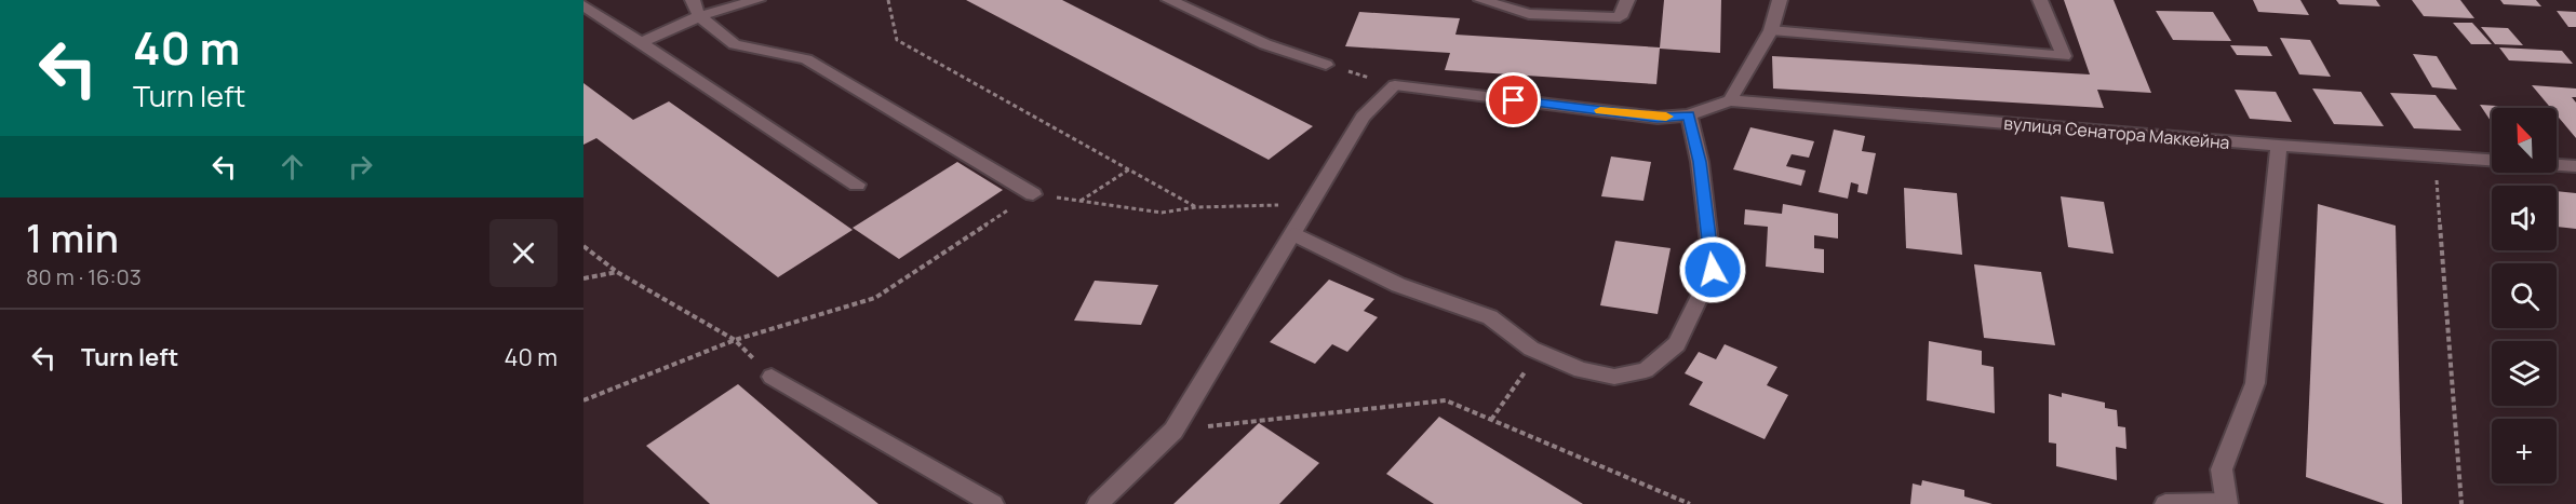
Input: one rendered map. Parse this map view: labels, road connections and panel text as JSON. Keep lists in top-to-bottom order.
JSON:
{
  "streets": {
    "street": ["вулиця Сенатора Маккейна"]
  },
  "north": "top left",
  "page": {
    "turn": ["40 m", "Turn left"],
    "map_buttons": "+",
    "heading": ["1 min", "80 m · 16:03"],
    "list": [
      {
        "name": "Turn left",
        "value": "40 m"
      }
    ]
  }
}
